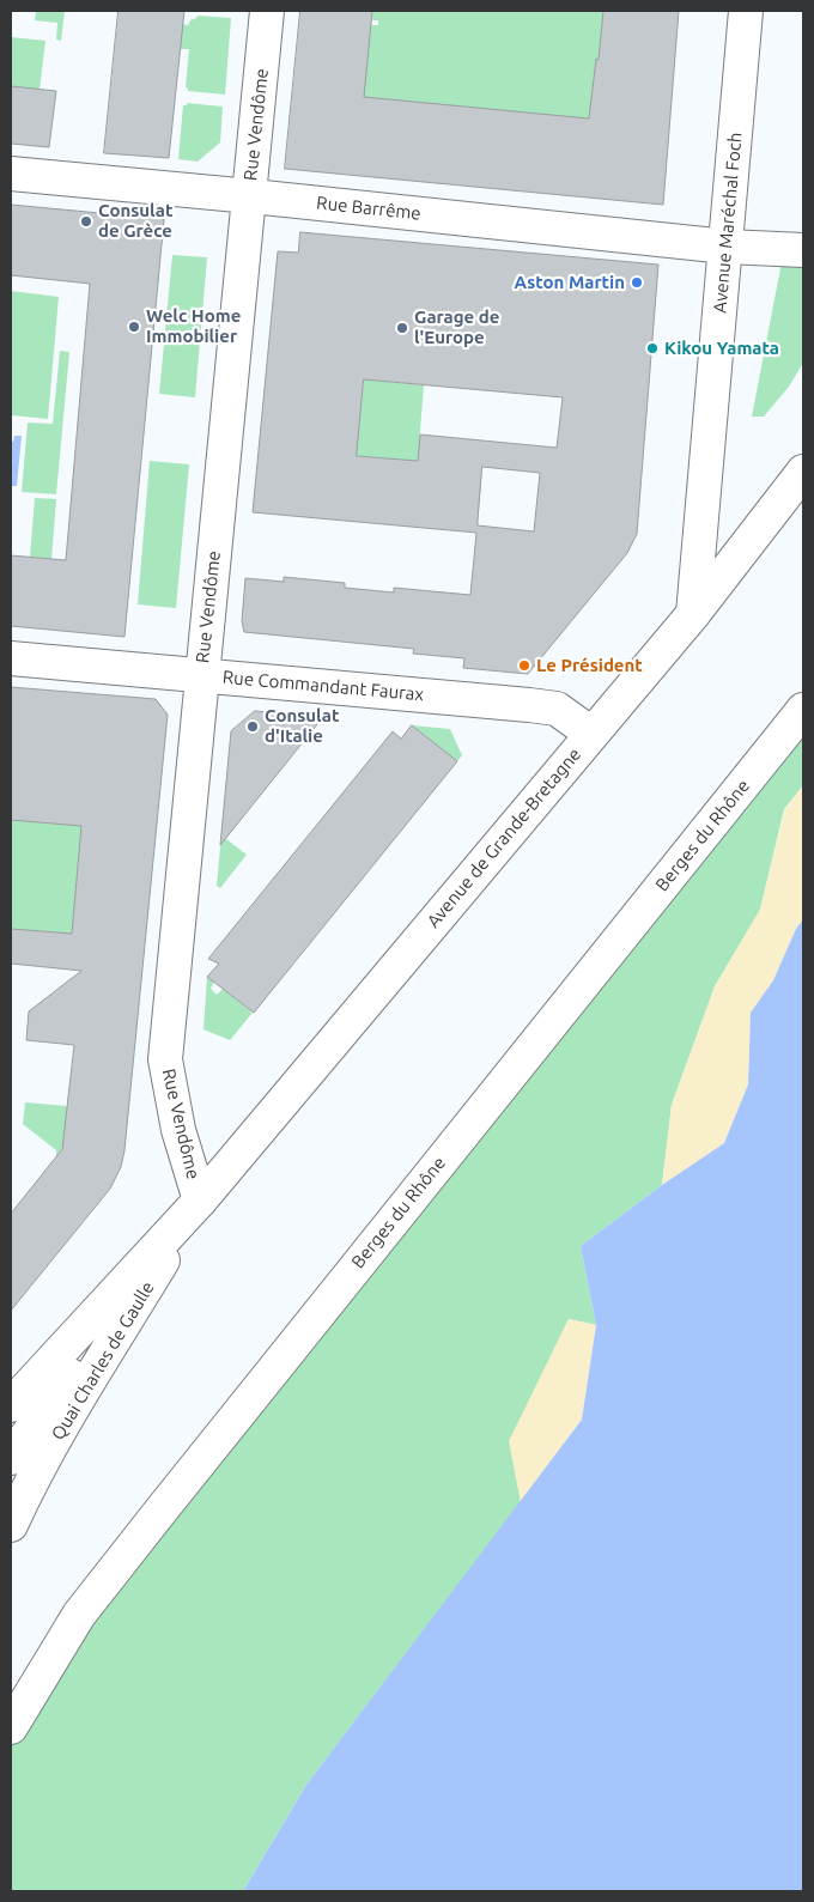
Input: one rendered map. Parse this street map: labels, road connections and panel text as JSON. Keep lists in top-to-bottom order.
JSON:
{
  "streets": {
    "street": [
      "Rue Vendôme",
      "Rue Barrême",
      "Avenue Maréchal Foch",
      "Rue Commandant Faurax",
      "Berges du Rhône",
      "Avenue de Grande-Bretagne",
      "Quai Charles de Gaulle"
    ]
  },
  "crossings": [
    ["Rue Vendôme", "Rue Barrême"],
    ["Rue Vendôme", "Rue Commandant Faurax"],
    ["Rue Vendôme", "Avenue de Grande-Bretagne"],
    ["Rue Vendôme", "Quai Charles de Gaulle"],
    ["Rue Barrême", "Avenue Maréchal Foch"],
    ["Avenue Maréchal Foch", "Avenue de Grande-Bretagne"],
    ["Rue Commandant Faurax", "Avenue de Grande-Bretagne"],
    ["Avenue de Grande-Bretagne", "Quai Charles de Gaulle"]
  ],
  "places": [
    "Consulat de Grèce",
    "Aston Martin",
    "Welc Home Immobilier",
    "Garage de l'Europe",
    "Kikou Yamata",
    "Le Président",
    "Consulat d'Italie"
  ]
}
